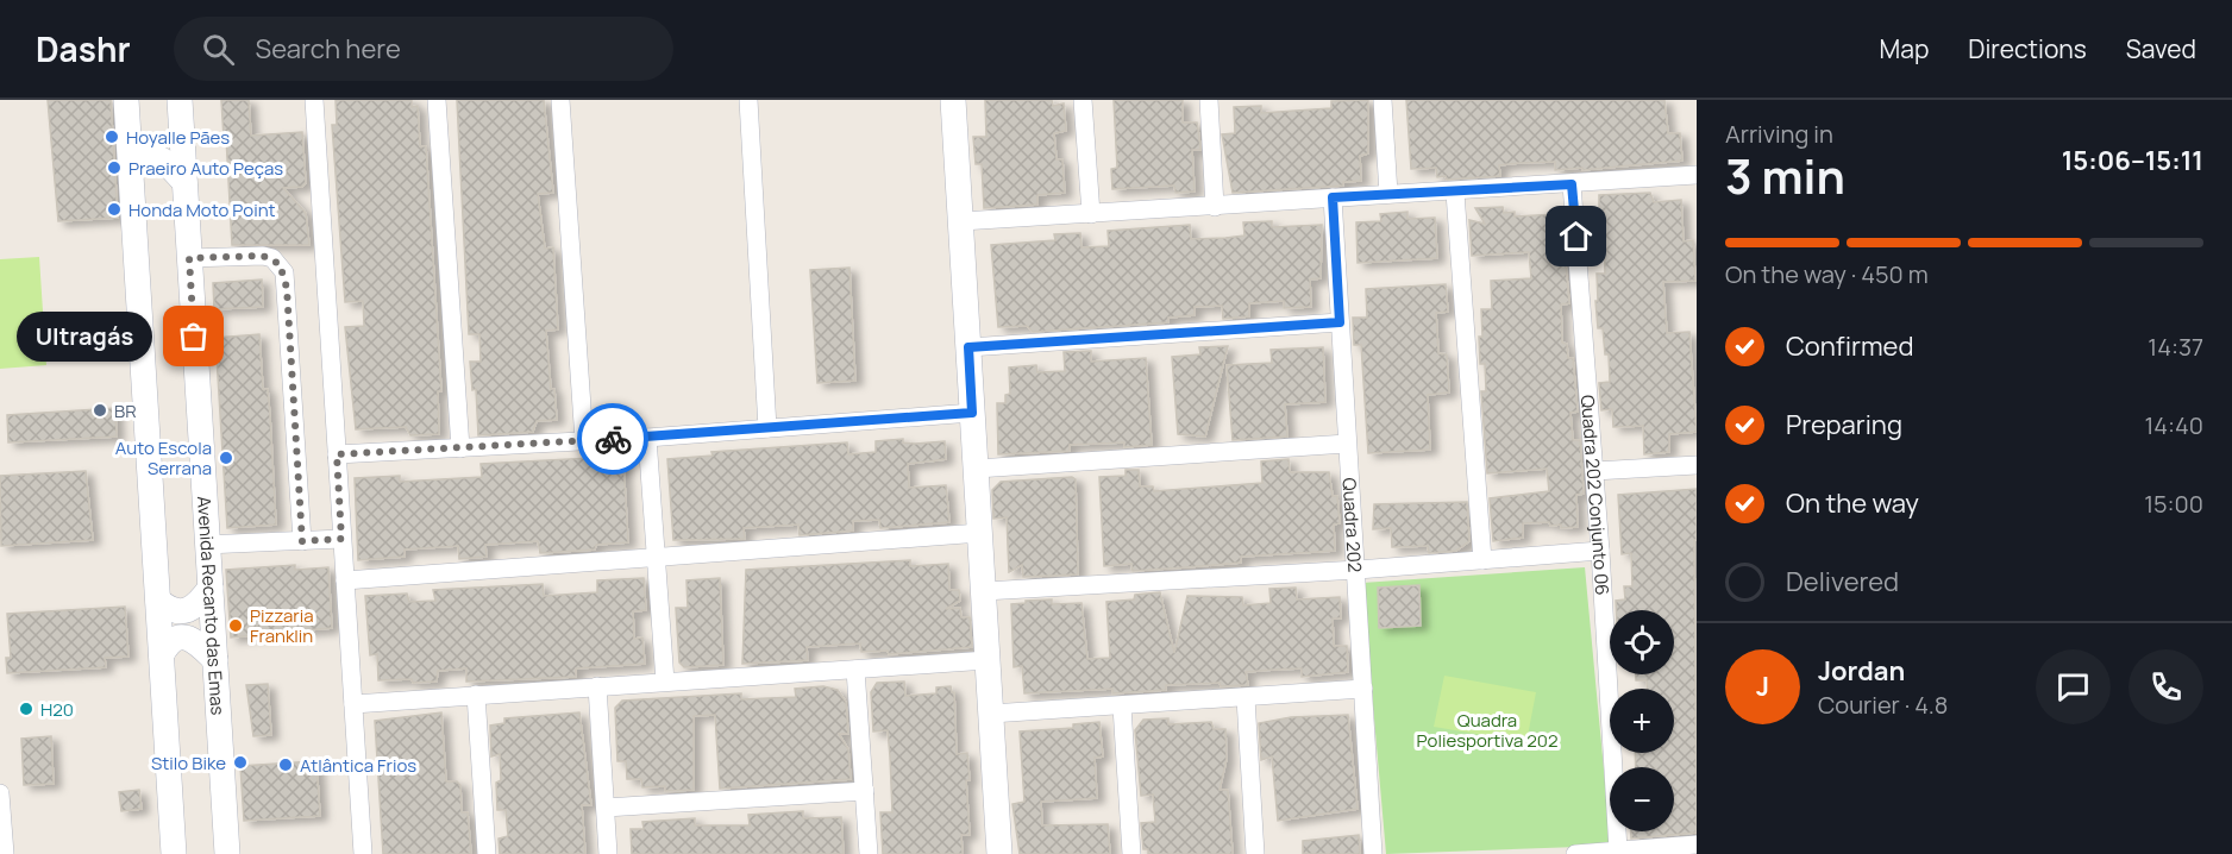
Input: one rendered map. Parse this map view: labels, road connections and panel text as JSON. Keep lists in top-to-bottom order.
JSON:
{
  "streets": {
    "main road": ["Avenida Recanto das Emas"],
    "street": ["Quadra 202 Conjunto 06", "Quadra 202"]
  },
  "parks": ["Quadra Poliesportiva 202"],
  "places": [
    "Hoyalle Pães",
    "Praeiro Auto Peças",
    "Honda Moto Point",
    "Ultragás",
    "BR",
    "Auto Escola Serrana",
    "Pizzaria Franklin",
    "H20",
    "Stilo Bike",
    "Atlântica Frios"
  ],
  "page": {
    "header": "Dashr",
    "search": "Search here",
    "nav": ["Map", "Directions", "Saved"],
    "heading": ["3 min", "Arriving in", "15:06–15:11"],
    "panel": ["Jordan", "Courier · 4.8"],
    "bar": "On the way · 450 m",
    "list": [
      ["Confirmed", "14:37"],
      ["Preparing", "14:40"],
      ["On the way", "15:00"],
      "Delivered"
    ],
    "bubble": "Ultragás",
    "map_buttons": ["+", "−"],
    "round": "J"
  }
}
